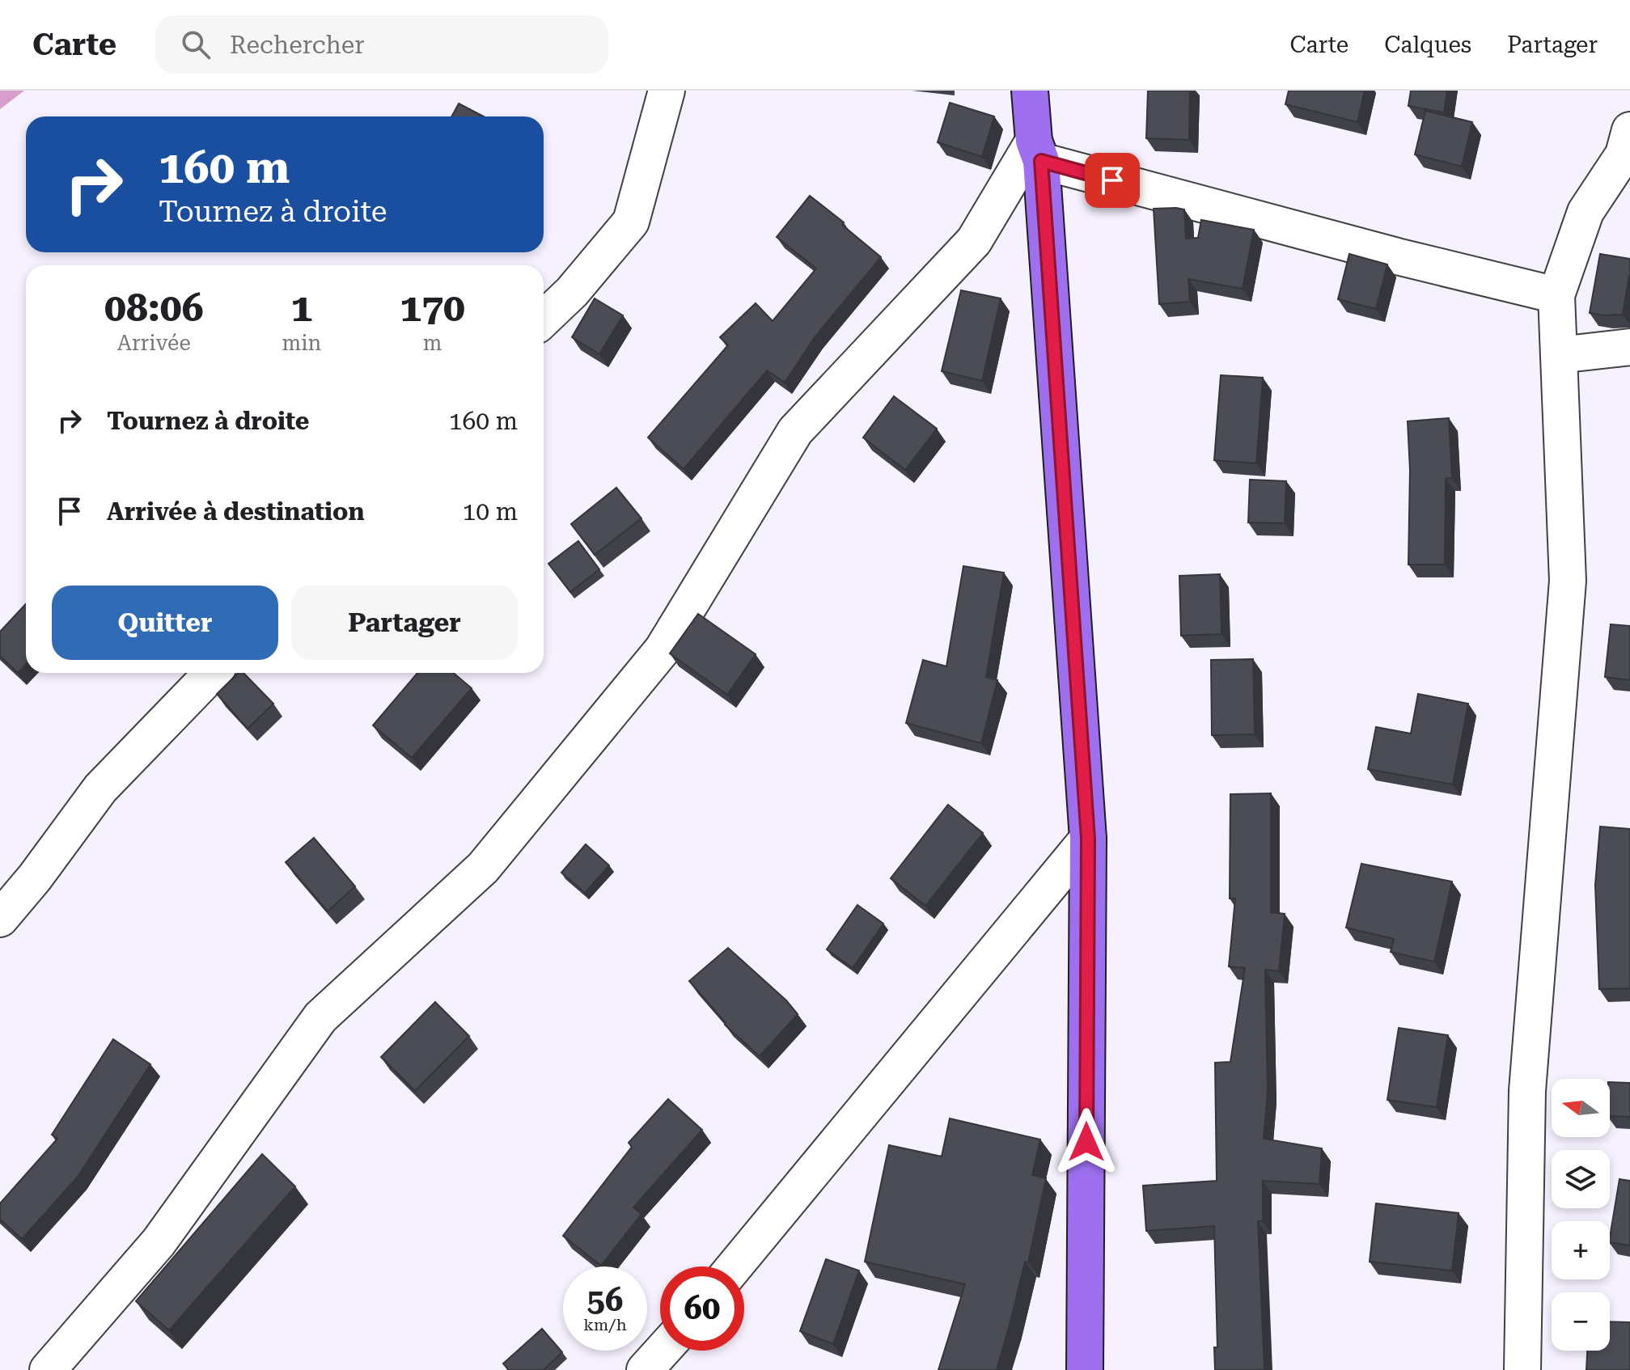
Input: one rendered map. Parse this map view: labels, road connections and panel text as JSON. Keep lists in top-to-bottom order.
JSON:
{
  "north": "left",
  "page": {
    "header": "Carte",
    "search": "Rechercher",
    "nav": ["Carte", "Calques", "Partager"],
    "turn": ["160 m", "Tournez à droite"],
    "eta": [
      "08:06",
      "Arrivée",
      "1",
      "min",
      "170",
      "m"
    ],
    "list": [
      {
        "name": "Tournez à droite",
        "value": "160 m"
      },
      {
        "name": "Arrivée à destination",
        "value": "10 m"
      }
    ],
    "buttons": ["Quitter", "Partager"],
    "map_buttons": ["+", "−"],
    "speed": "56 km/h",
    "limit": "60"
  }
}
